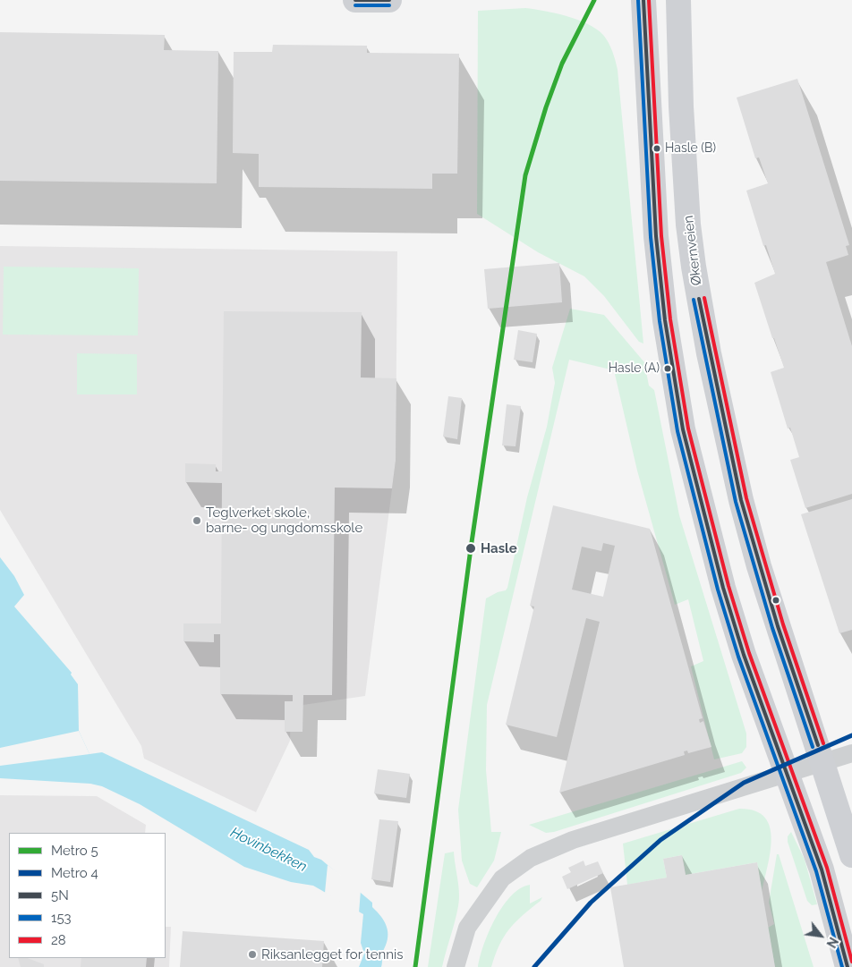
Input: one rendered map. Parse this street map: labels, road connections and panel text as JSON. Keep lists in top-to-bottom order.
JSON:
{
  "streets": {
    "main road": ["Økernveien"]
  },
  "water": ["Hovinbekken"],
  "places": [
    "Hasle (B)",
    "Hasle (A)",
    "Teglverket skole, barne- og ungdomsskole",
    "Hasle",
    "Riksanlegget for tennis"
  ],
  "lines": [
    "metro line 5",
    "transit line 5N",
    "transit line 153",
    "transit line 28",
    "metro line 4"
  ],
  "legend": [
    "Metro 5",
    "Metro 4",
    "5N",
    "153",
    "28"
  ],
  "north": "bottom right"
}
